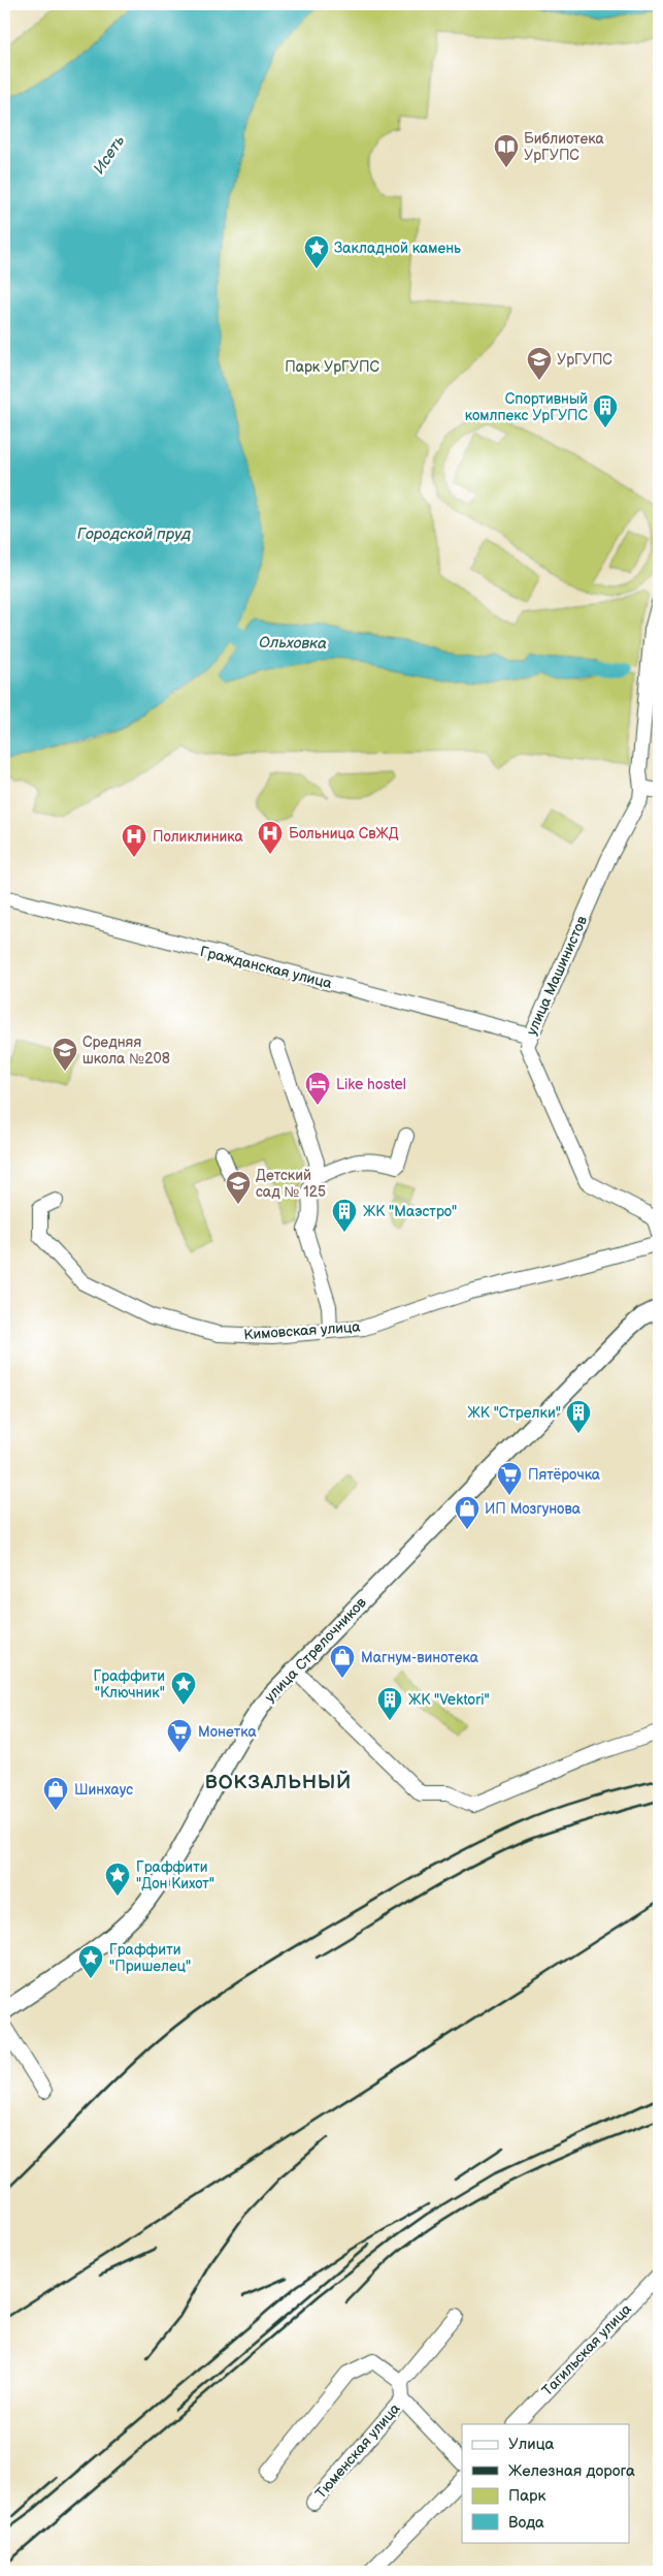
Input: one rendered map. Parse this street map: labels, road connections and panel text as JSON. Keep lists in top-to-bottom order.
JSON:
{
  "streets": {
    "main road": ["улица Стрелочников"],
    "street": [
      "Гражданская улица",
      "улица Машинистов",
      "Кимовская улица",
      "Тагильская улица",
      "Тюменская улица"
    ]
  },
  "crossings": [
    ["Гражданская улица", "улица Машинистов"]
  ],
  "districts": ["ВОКЗАЛЬНЫЙ"],
  "water": ["Исеть", "Городской пруд", "Ольховка"],
  "parks": ["Парк УрГУПС"],
  "places": {
    "library": ["Библиотека УрГУПС"],
    "place": [
      "Закладной камень",
      "Граффити \"Ключник\"",
      "Граффити \"Дон Кихот\"",
      "Граффити \"Пришелец\""
    ],
    "school or university": ["УрГУПС", "Средняя школа №208", "Детский сад № 125"],
    "building": [
      "Спортивный комлпекс УрГУПС",
      "ЖК \"Маэстро\"",
      "ЖК \"Стрелки\"",
      "ЖК \"Vektori\""
    ],
    "hospital": ["Больница СвЖД", "Поликлиника"],
    "hotel": ["Like hostel"],
    "supermarket": ["Пятёрочка", "Монетка"],
    "shop": ["ИП Мозгунова", "Магнум-винотека", "Шинхаус"]
  },
  "legend": [
    "Улица",
    "Железная дорога",
    "Парк",
    "Вода"
  ]
}
